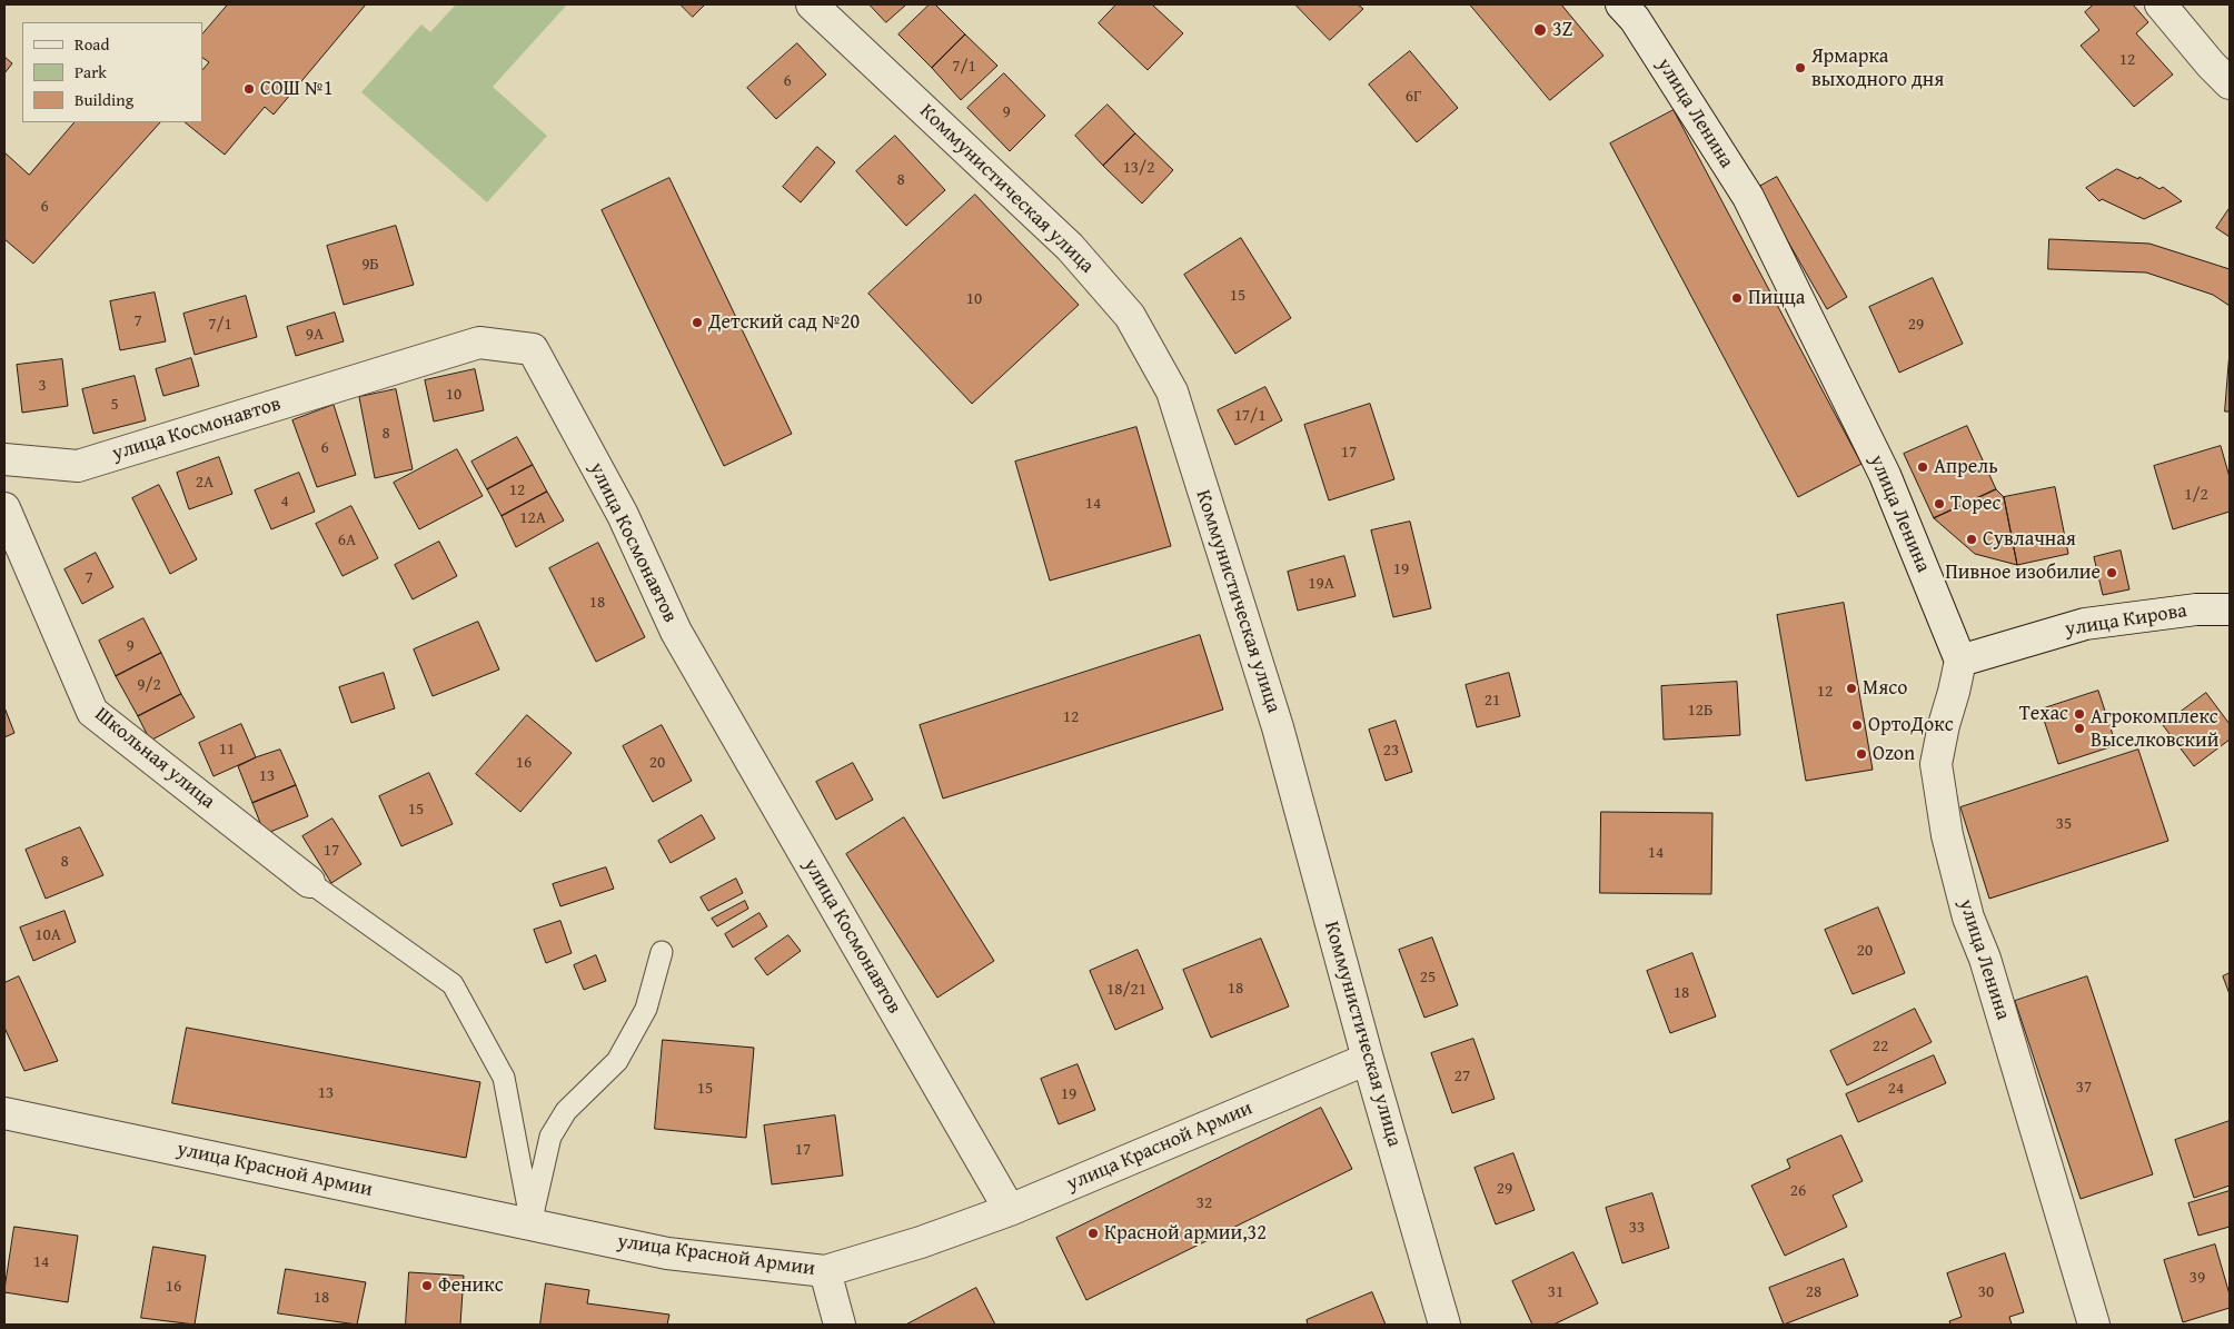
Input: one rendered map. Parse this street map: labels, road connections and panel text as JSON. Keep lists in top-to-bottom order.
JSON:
{
  "streets": {
    "street": [
      "улица Ленина",
      "Коммунистическая улица",
      "улица Космонавтов",
      "улица Кирова",
      "Школьная улица",
      "улица Красной Армии"
    ]
  },
  "crossings": [
    ["улица Ленина", "улица Кирова"],
    ["Коммунистическая улица", "улица Красной Армии"],
    ["улица Космонавтов", "улица Красной Армии"]
  ],
  "places": [
    "3Z",
    "Ярмарка выходного дня",
    "СОШ №1",
    "Пицца",
    "Детский сад №20",
    "Апрель",
    "Торес",
    "Сувлачная",
    "Пивное изобилие",
    "Мясо",
    "Техас",
    "ОртоДокс",
    "Агрокомплекс Выселковский",
    "Ozon",
    "Красной армии,32",
    "Феникс"
  ],
  "house_numbers": [
    "12",
    "7/1",
    "6",
    "6Г",
    "9",
    "13/2",
    "8",
    "6",
    "9Б",
    "15",
    "10",
    "7",
    "7/1",
    "29",
    "9А",
    "3",
    "10",
    "5",
    "17/1",
    "8",
    "6",
    "17",
    "2А",
    "12",
    "1/2",
    "4",
    "14",
    "12А",
    "6А",
    "19",
    "7",
    "19А",
    "18",
    "9",
    "9/2",
    "12",
    "21",
    "12Б",
    "12",
    "11",
    "23",
    "16",
    "20",
    "13",
    "15",
    "35",
    "17",
    "14",
    "8",
    "10А",
    "20",
    "25",
    "18",
    "18/21",
    "18",
    "22",
    "27",
    "37",
    "15",
    "24",
    "13",
    "19",
    "17",
    "29",
    "26",
    "32",
    "33",
    "14",
    "39",
    "16",
    "31",
    "28",
    "30",
    "18"
  ],
  "legend": ["Road", "Park", "Building"]
}
